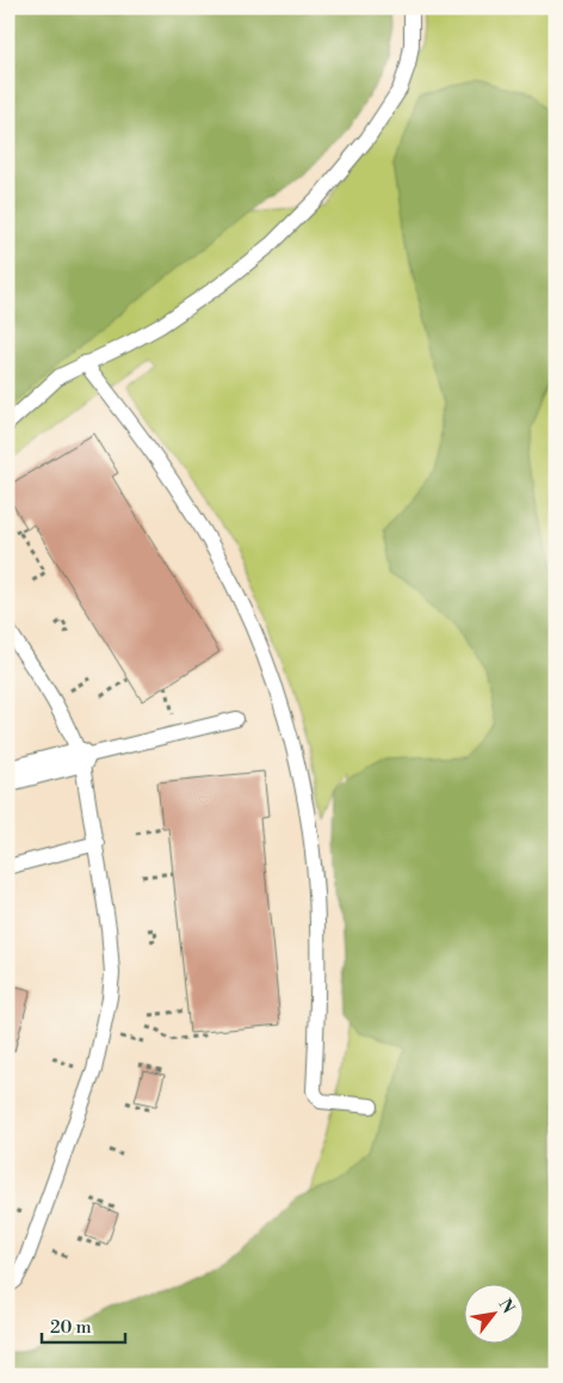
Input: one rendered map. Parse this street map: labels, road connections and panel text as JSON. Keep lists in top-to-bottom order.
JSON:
{
  "scale_bar": "20 m",
  "north": "top right"
}
